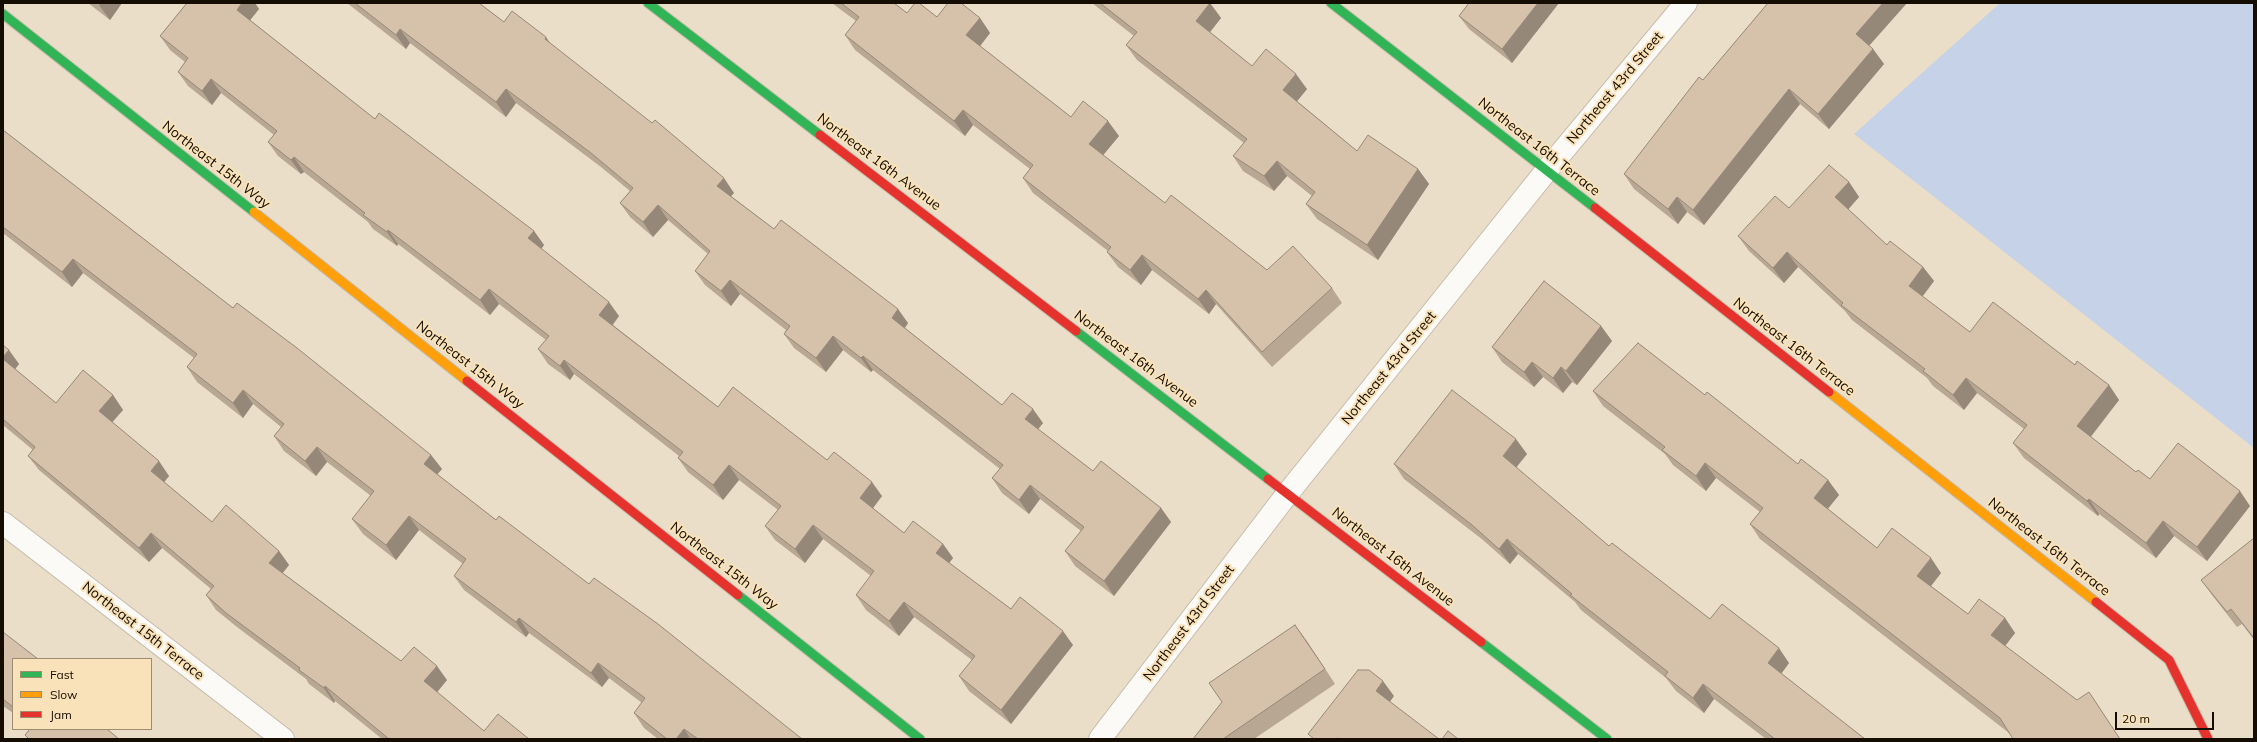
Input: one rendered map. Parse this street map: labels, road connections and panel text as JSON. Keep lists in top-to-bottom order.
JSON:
{
  "streets": {
    "street": [
      "Northeast 43rd Street",
      "Northeast 16th Terrace",
      "Northeast 16th Avenue",
      "Northeast 15th Way",
      "Northeast 15th Terrace"
    ]
  },
  "crossings": [
    ["Northeast 43rd Street", "Northeast 16th Terrace"],
    ["Northeast 43rd Street", "Northeast 16th Avenue"]
  ],
  "legend": ["Fast", "Slow", "Jam"],
  "scale_bar": "20 m"
}
